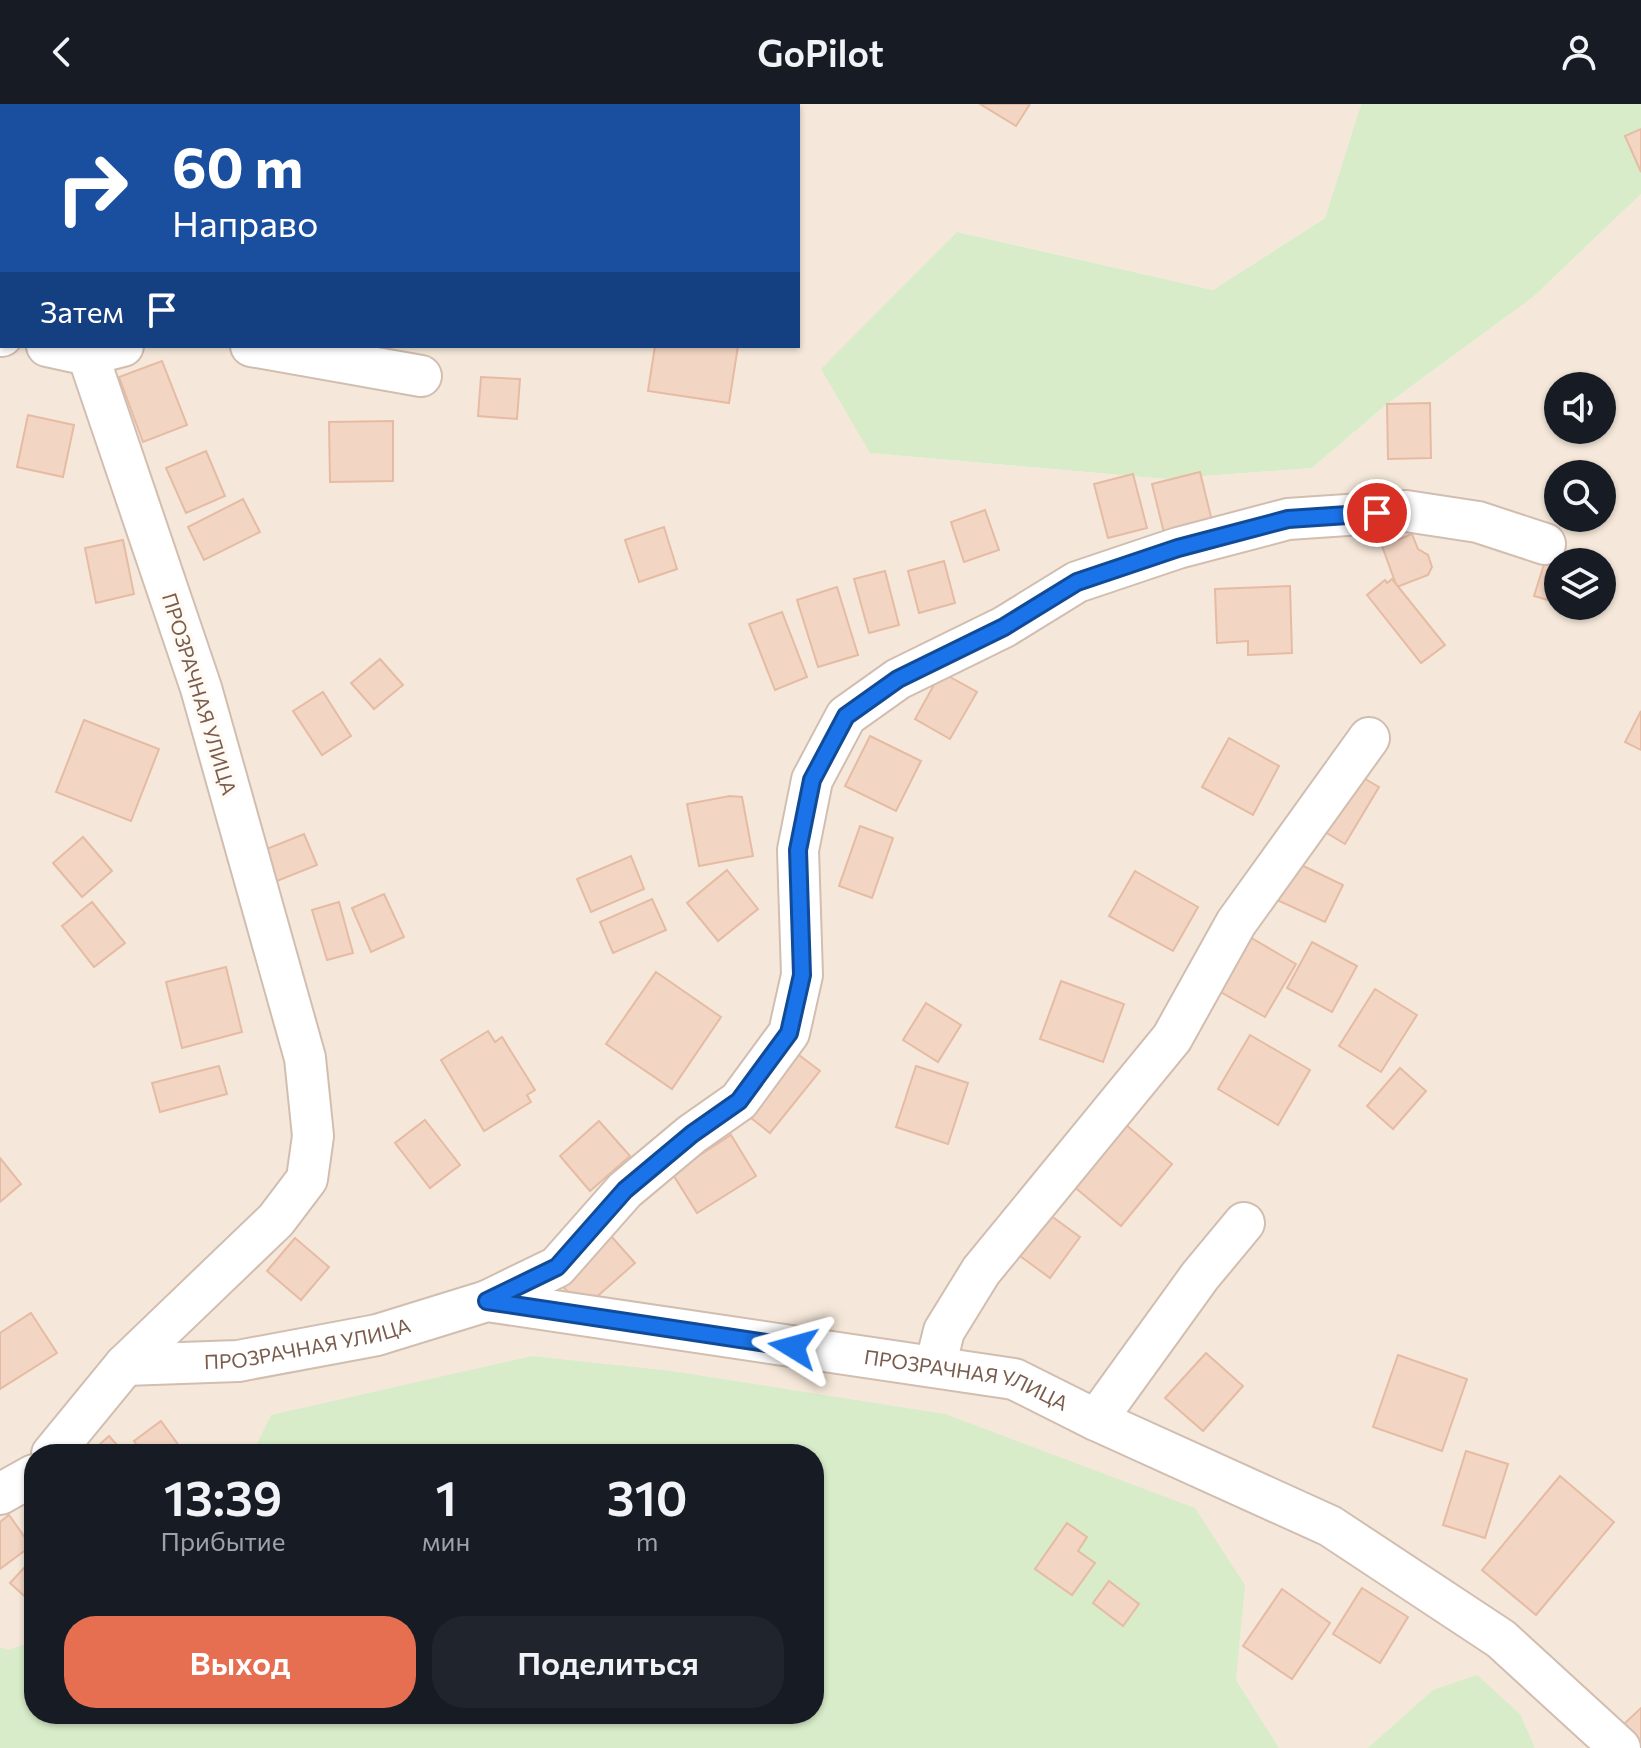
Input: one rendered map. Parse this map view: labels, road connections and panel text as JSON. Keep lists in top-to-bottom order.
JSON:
{
  "streets": {
    "street": ["ПРОЗРАЧНАЯ УЛИЦА"]
  },
  "page": {
    "header": "GoPilot",
    "turn": ["60 m", "Направо"],
    "then": "Затем",
    "eta": [
      "13:39",
      "Прибытие",
      "1",
      "мин",
      "310",
      "m"
    ],
    "buttons": ["Выход", "Поделиться"]
  }
}
